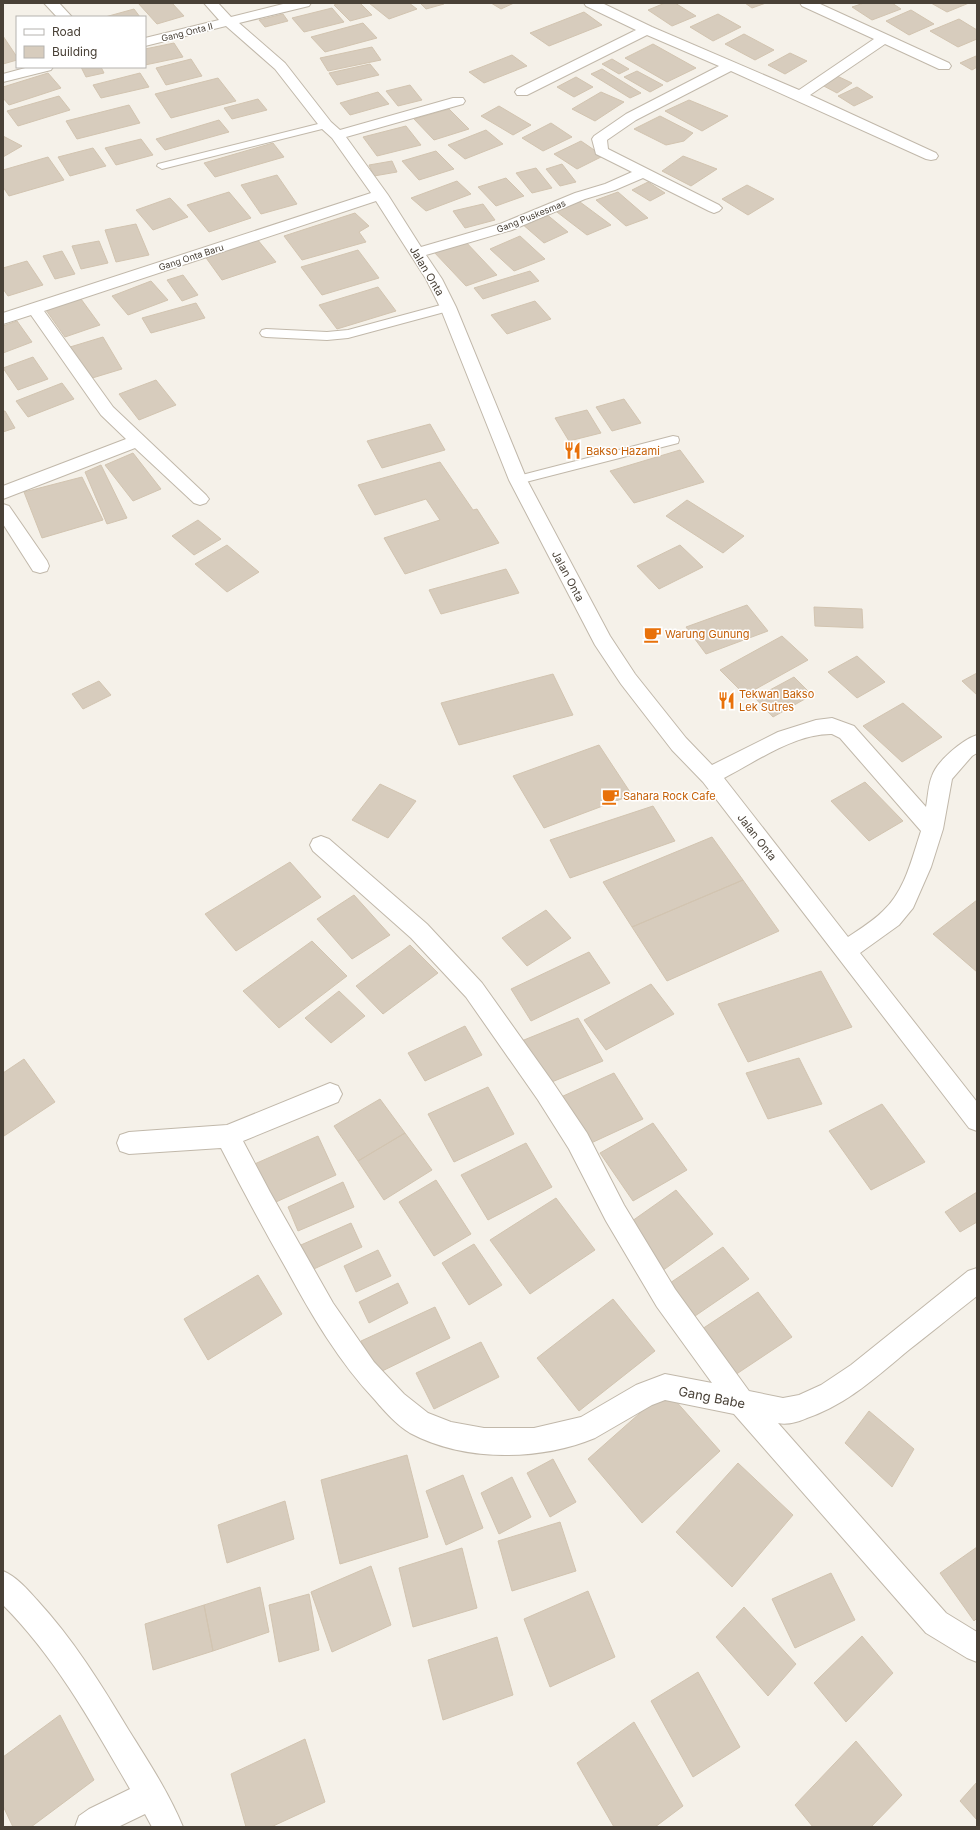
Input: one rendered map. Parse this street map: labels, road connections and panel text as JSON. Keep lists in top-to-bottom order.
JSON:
{
  "streets": {
    "street": [
      "Gang Onta II",
      "Gang Puskesmas",
      "Gang Onta Baru",
      "Jalan Onta",
      "Gang Babe"
    ]
  },
  "crossings": [
    ["Gang Onta II", "Jalan Onta"],
    ["Gang Puskesmas", "Jalan Onta"],
    ["Gang Onta Baru", "Jalan Onta"]
  ],
  "places": {
    "restaurant": ["Bakso Hazami", "Tekwan Bakso Lek Sutres"],
    "cafe": ["Warung Gunung", "Sahara Rock Cafe"]
  },
  "legend": ["Road", "Building"]
}
